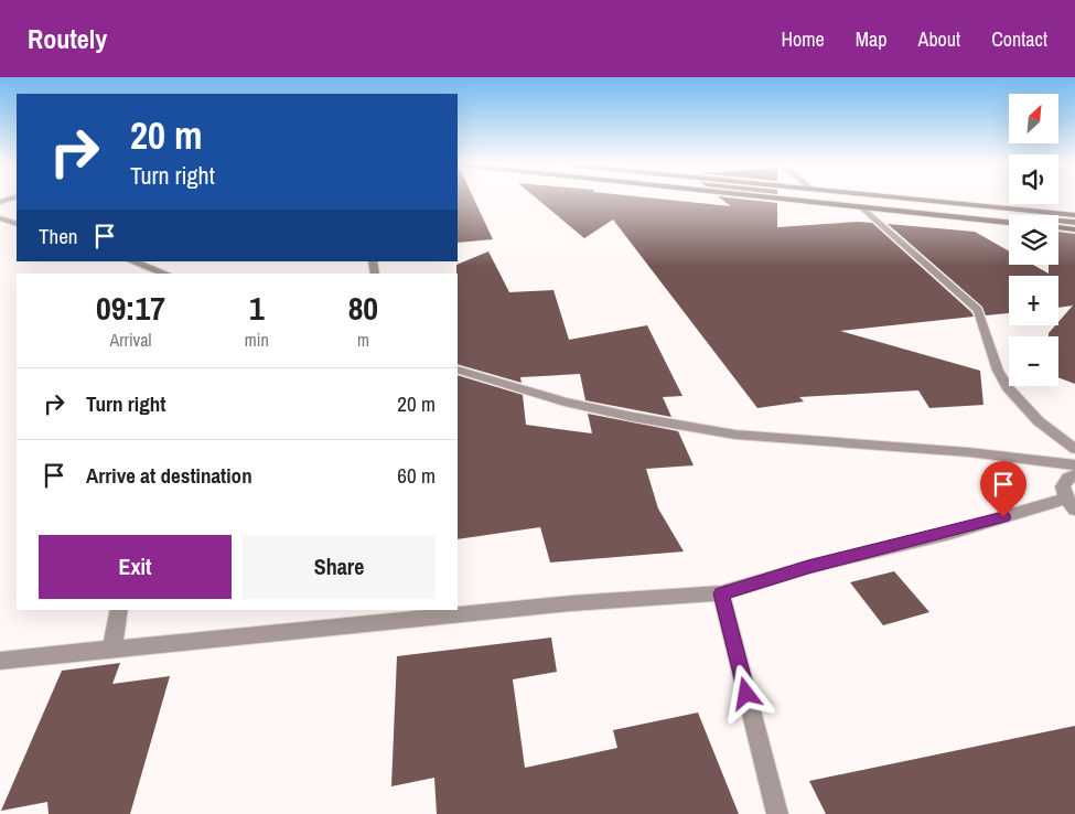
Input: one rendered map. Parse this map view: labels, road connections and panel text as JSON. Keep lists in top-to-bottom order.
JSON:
{
  "north": "top right",
  "page": {
    "header": "Routely",
    "nav": [
      "Home",
      "Map",
      "About",
      "Contact"
    ],
    "map_buttons": ["+", "−"],
    "turn": ["20 m", "Turn right"],
    "then": "Then",
    "eta": [
      "09:17",
      "Arrival",
      "1",
      "min",
      "80",
      "m"
    ],
    "list": [
      {
        "name": "Turn right",
        "value": "20 m"
      },
      {
        "name": "Arrive at destination",
        "value": "60 m"
      }
    ],
    "buttons": ["Exit", "Share"]
  }
}
